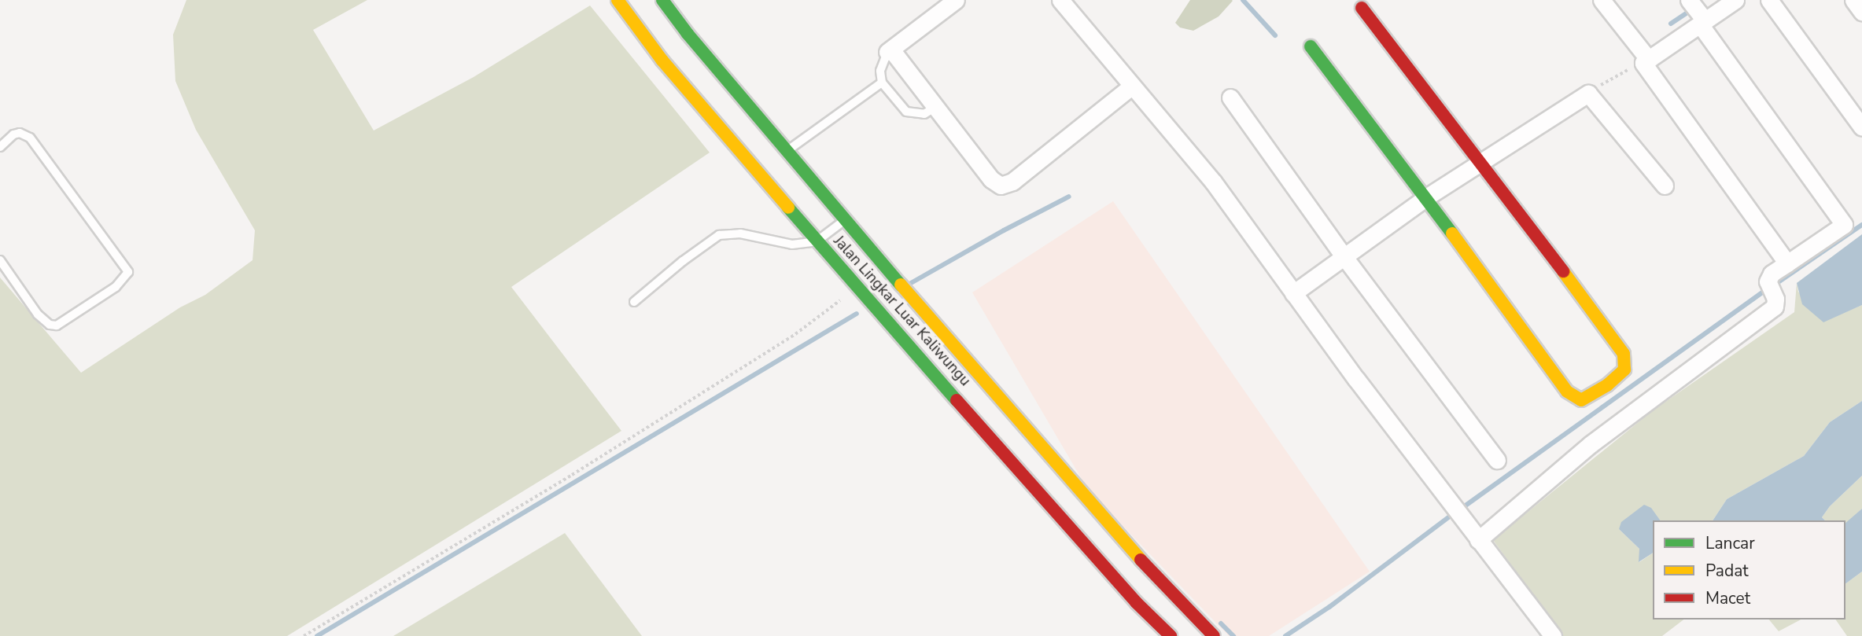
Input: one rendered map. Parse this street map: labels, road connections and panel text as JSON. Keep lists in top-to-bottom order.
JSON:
{
  "streets": {
    "main road": ["Jalan Lingkar Luar Kaliwungu"]
  },
  "legend": ["Lancar", "Padat", "Macet"]
}
